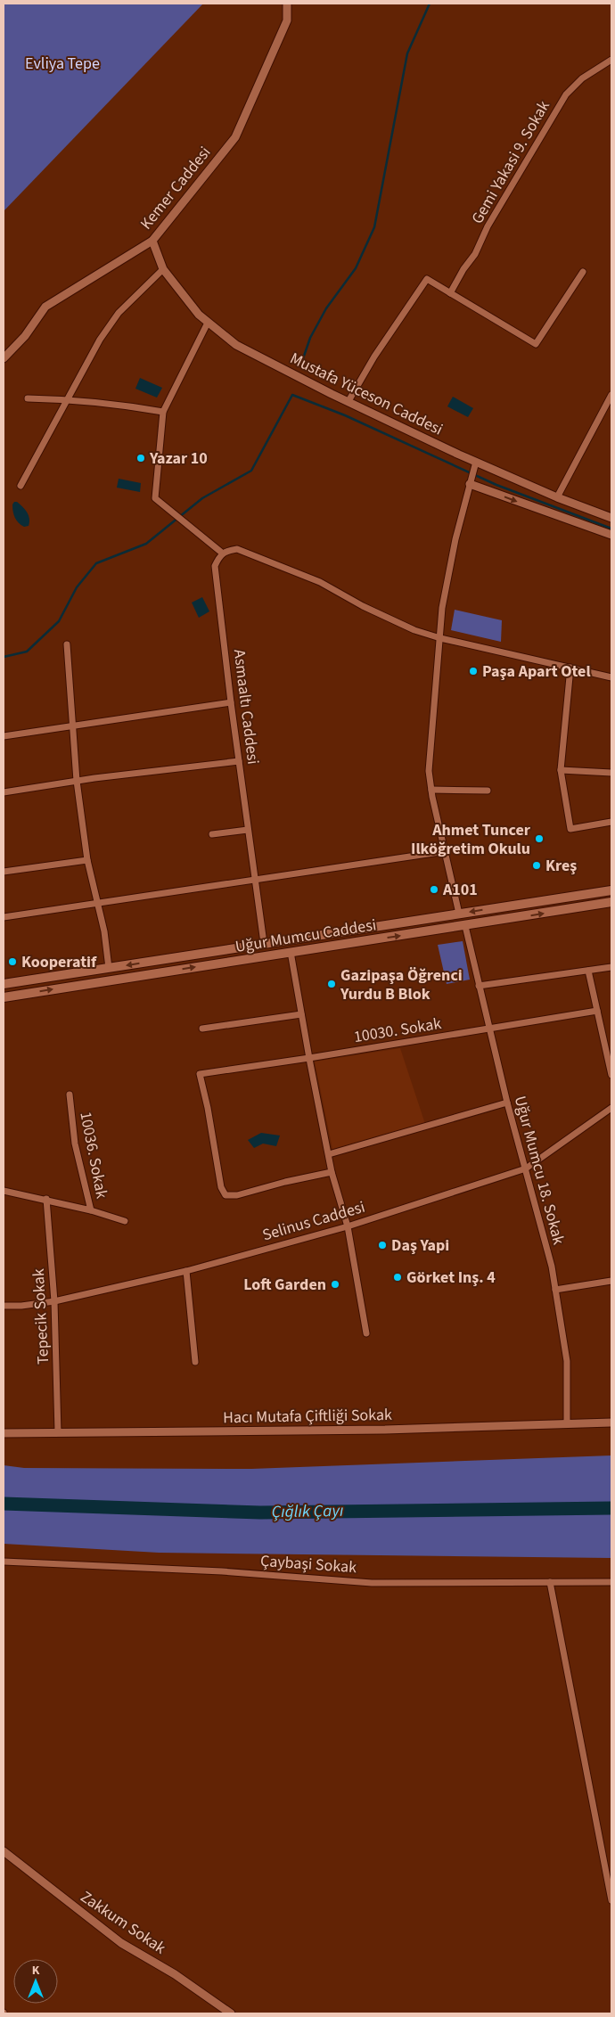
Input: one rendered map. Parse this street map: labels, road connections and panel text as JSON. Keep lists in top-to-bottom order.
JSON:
{
  "streets": {
    "main road": ["Uğur Mumcu Caddesi"],
    "street": [
      "Gemi Yakasi 9. Sokak",
      "Kemer Caddesi",
      "Mustafa Yüceson Caddesi",
      "Asmaaltı Caddesi",
      "10030. Sokak",
      "10036. Sokak",
      "Uğur Mumcu 18. Sokak",
      "Selinus Caddesi",
      "Tepecik Sokak",
      "Hacı Mutafa Çiftliği Sokak",
      "Çaybaşi Sokak",
      "Zakkum Sokak"
    ]
  },
  "crossings": [
    ["Kemer Caddesi", "Mustafa Yüceson Caddesi"],
    ["Asmaaltı Caddesi", "Uğur Mumcu Caddesi"],
    ["Uğur Mumcu Caddesi", "Uğur Mumcu 18. Sokak"],
    ["10030. Sokak", "Uğur Mumcu 18. Sokak"],
    ["10036. Sokak", "Tepecik Sokak"],
    ["Uğur Mumcu 18. Sokak", "Selinus Caddesi"],
    ["Uğur Mumcu 18. Sokak", "Hacı Mutafa Çiftliği Sokak"],
    ["Selinus Caddesi", "Tepecik Sokak"],
    ["Tepecik Sokak", "Hacı Mutafa Çiftliği Sokak"]
  ],
  "water": ["Çığlık Çayı"],
  "parks": ["Evliya Tepe"],
  "places": [
    "Yazar 10",
    "Paşa Apart Otel",
    "Ahmet Tuncer Ilköğretim Okulu",
    "Kreş",
    "A101",
    "Kooperatif",
    "Gazipaşa Öğrenci Yurdu B Blok",
    "Daş Yapi",
    "Görket Inş. 4",
    "Loft Garden"
  ],
  "north": "top"
}
